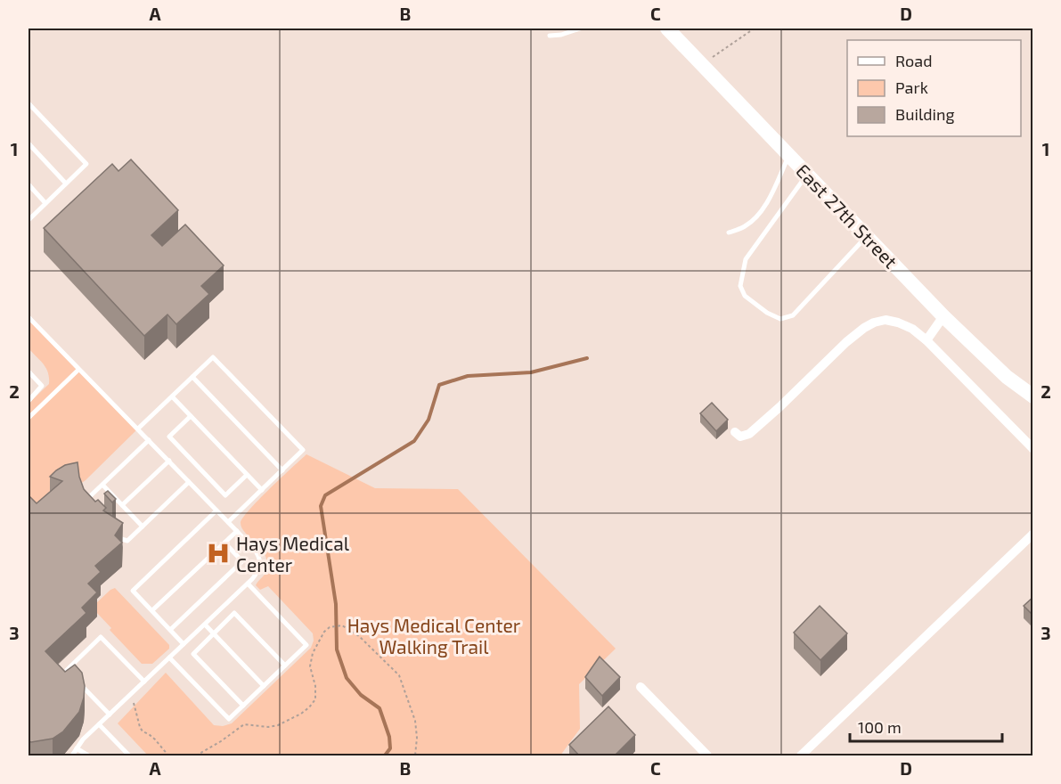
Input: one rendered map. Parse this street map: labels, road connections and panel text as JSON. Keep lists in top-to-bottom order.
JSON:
{
  "streets": {
    "main road": ["East 27th Street"]
  },
  "parks": ["Hays Medical Center Walking Trail"],
  "places": {
    "hospital": ["Hays Medical Center"]
  },
  "legend": ["Road", "Park", "Building"],
  "scale_bar": "100 m",
  "grid": {
    "columns": [
      "A",
      "B",
      "C",
      "D"
    ],
    "rows": ["1", "2", "3"]
  }
}
